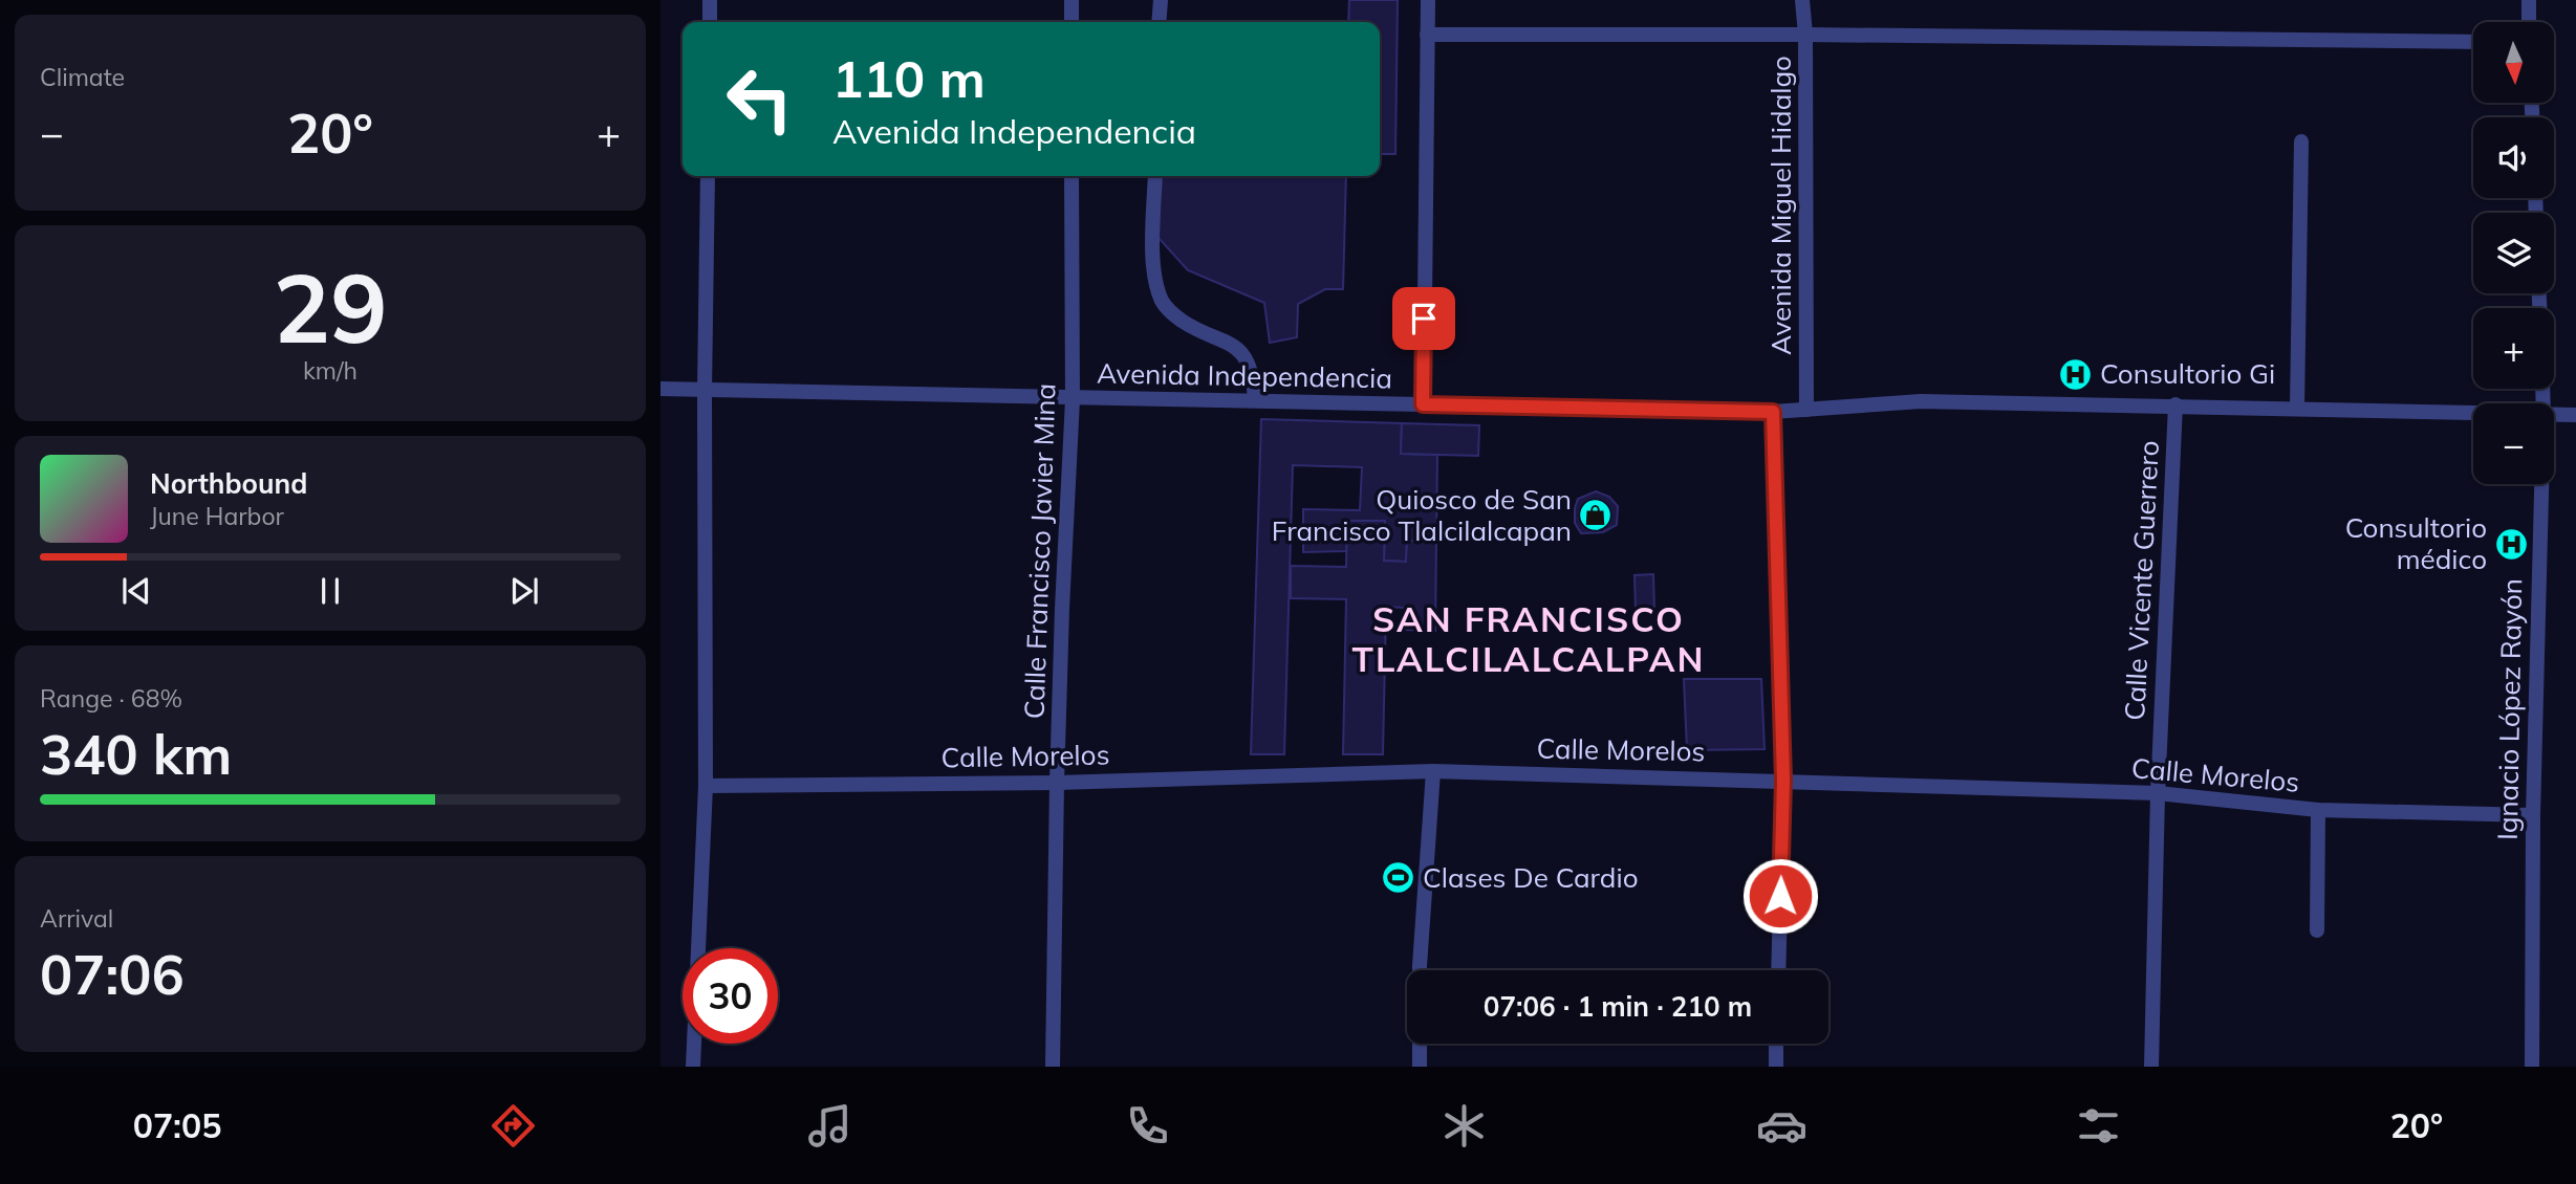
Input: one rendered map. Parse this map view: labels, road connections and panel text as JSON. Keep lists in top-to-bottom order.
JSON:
{
  "streets": {
    "street": [
      "Avenida Miguel Hidalgo",
      "Avenida Independencia",
      "Calle Francisco Javier Mina",
      "Calle Vicente Guerrero",
      "Ignacio López Rayón",
      "Calle Morelos"
    ]
  },
  "crossings": [
    ["Avenida Miguel Hidalgo", "Avenida Independencia"],
    ["Avenida Independencia", "Calle Francisco Javier Mina"],
    ["Avenida Independencia", "Calle Vicente Guerrero"],
    ["Calle Francisco Javier Mina", "Calle Morelos"],
    ["Calle Vicente Guerrero", "Calle Morelos"],
    ["Ignacio López Rayón", "Calle Morelos"]
  ],
  "districts": ["SAN FRANCISCO TLALCILALCALPAN"],
  "places": {
    "hospital": ["Consultorio Gi", "Consultorio médico"],
    "shop": ["Quiosco de San Francisco Tlalcilalcapan"],
    "sports": ["Clases De Cardio"]
  },
  "north": "bottom",
  "page": {
    "tile": [
      "Climate",
      ["29", "km/h"],
      ["Range · 68%", "340 km"],
      ["Arrival", "07:06"]
    ],
    "map_buttons": ["+", "−"],
    "turn": ["110 m", "Avenida Independencia"],
    "heat": ["−", "20°", "+"],
    "song": ["Northbound", "June Harbor"],
    "limit": "30",
    "trip": "07:06 · 1 min · 210 m",
    "tabs": ["07:05", "20°"]
  }
}
